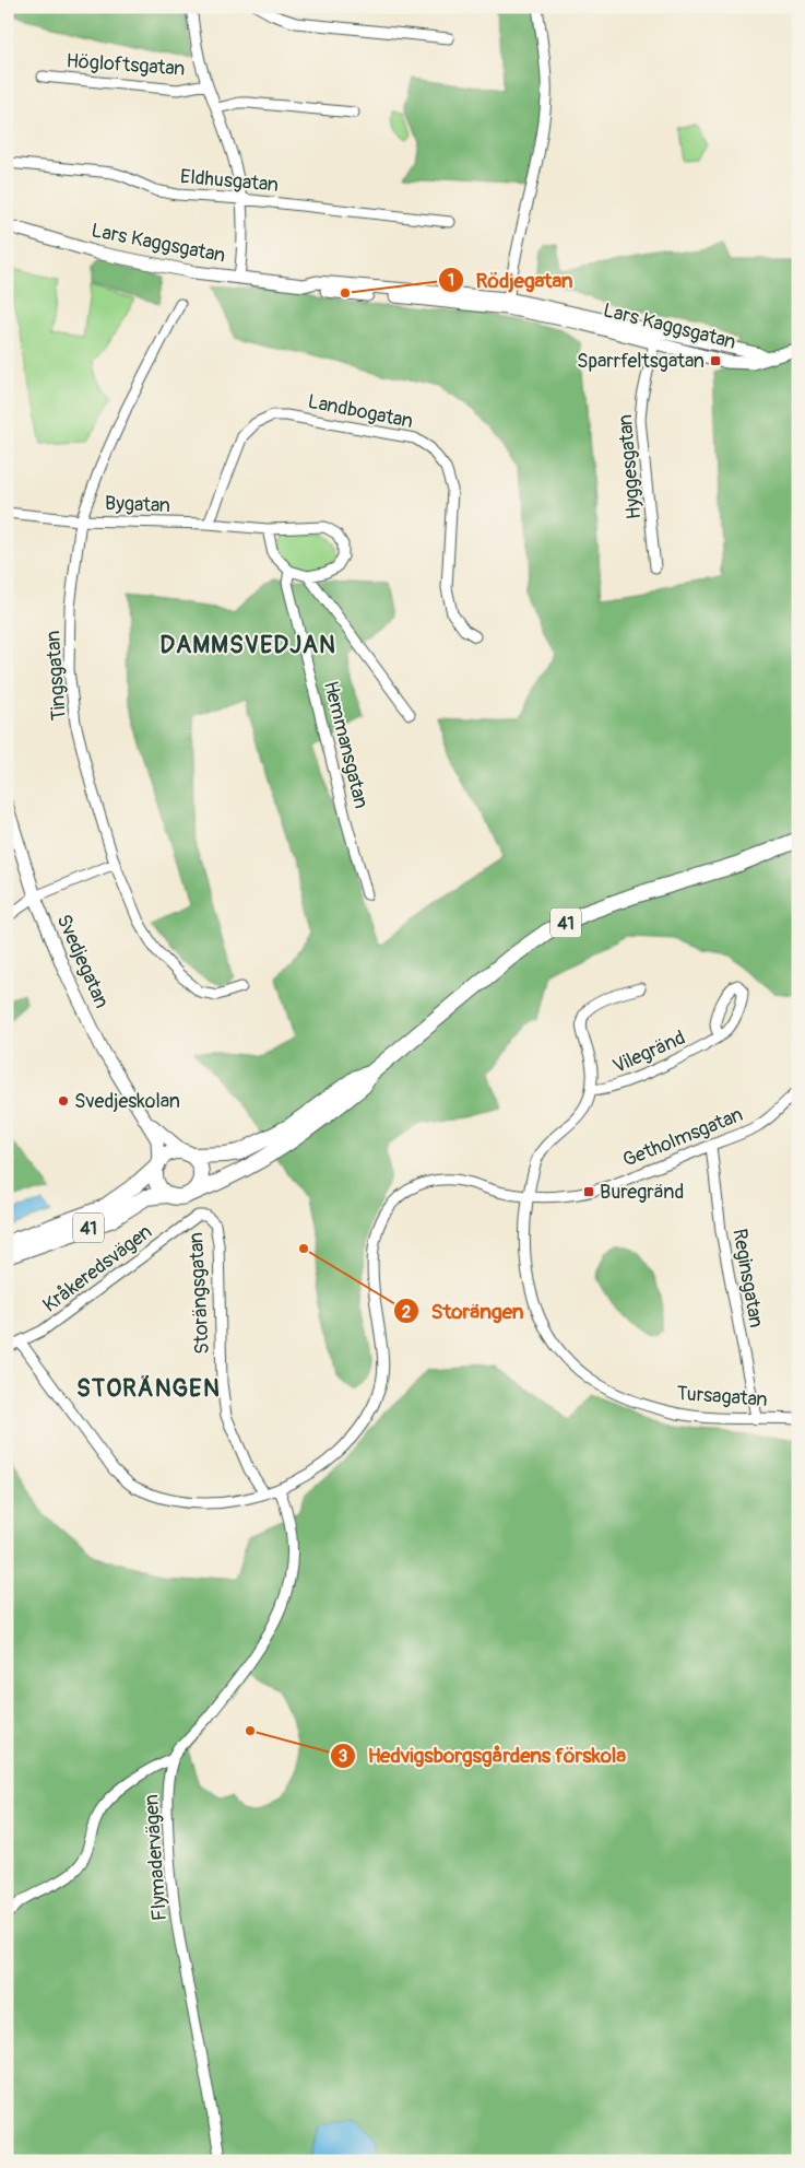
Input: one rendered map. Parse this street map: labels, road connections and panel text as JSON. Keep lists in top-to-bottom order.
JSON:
{
  "streets": {
    "main road": ["41"],
    "street": [
      "Högloftsgatan",
      "Eldhusgatan",
      "Lars Kaggsgatan",
      "Landbogatan",
      "Hyggesgatan",
      "Bygatan",
      "Tingsgatan",
      "Hemmansgatan",
      "Svedjegatan",
      "Vilegränd",
      "Getholmsgatan",
      "Kråkeredsvägen",
      "Reginsgatan",
      "Storängsgatan",
      "Tursagatan",
      "Flymadervägen"
    ]
  },
  "crossings": [
    ["Lars Kaggsgatan", "Hyggesgatan"],
    ["Landbogatan", "Bygatan"],
    ["Bygatan", "Tingsgatan"],
    ["41", "Svedjegatan"],
    ["Vilegränd", "Tursagatan"],
    ["Getholmsgatan", "Kråkeredsvägen"],
    ["Getholmsgatan", "Reginsgatan"],
    ["Getholmsgatan", "Storängsgatan"],
    ["Getholmsgatan", "Tursagatan"],
    ["Kråkeredsvägen", "Storängsgatan"],
    ["Reginsgatan", "Tursagatan"]
  ],
  "districts": ["DAMMSVEDJAN", "STORÄNGEN"],
  "places": {
    "other": [
      "Rödjegatan",
      "Svedjeskolan",
      "Storängen",
      "Hedvigsborgsgårdens förskola"
    ],
    "transit": ["Sparrfeltsgatan", "Buregränd"]
  }
}
